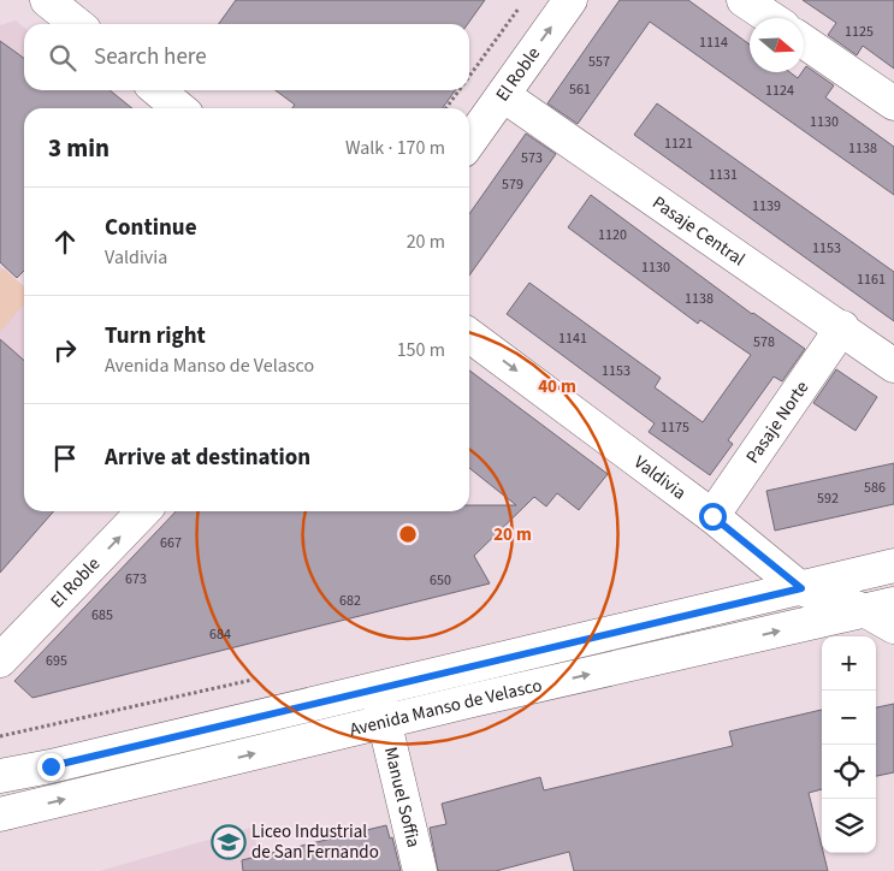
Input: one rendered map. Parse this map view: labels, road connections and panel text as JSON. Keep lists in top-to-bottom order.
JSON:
{
  "streets": {
    "street": [
      "El Roble",
      "Pasaje Central",
      "Pasaje Norte",
      "Valdivia",
      "Avenida Manso de Velasco",
      "Manuel Soffia"
    ]
  },
  "crossings": [
    ["El Roble", "Pasaje Central"],
    ["Pasaje Central", "Pasaje Norte"],
    ["Pasaje Norte", "Valdivia"],
    ["Valdivia", "Avenida Manso de Velasco"],
    ["Avenida Manso de Velasco", "Manuel Soffia"]
  ],
  "one_way": ["El Roble", "Valdivia"],
  "places": {
    "school or university": ["Liceo Industrial de San Fernando"]
  },
  "house_numbers": [
    "1125",
    "1114",
    "557",
    "561",
    "1124",
    "1130",
    "1121",
    "1138",
    "573",
    "1131",
    "579",
    "1139",
    "1120",
    "1153",
    "1130",
    "1161",
    "1138",
    "1141",
    "578",
    "1153",
    "1175",
    "586",
    "592",
    "667",
    "673",
    "650",
    "682",
    "685",
    "684",
    "695"
  ],
  "north": "right",
  "page": {
    "search": "Search here",
    "heading": ["3 min", "Walk · 170 m"],
    "list": [
      ["Continue", "Valdivia", "20 m"],
      ["Turn right", "Avenida Manso de Velasco", "150 m"],
      "Arrive at destination"
    ],
    "map_buttons": ["+", "−"]
  },
  "rings": ["40 m", "20 m"]
}
